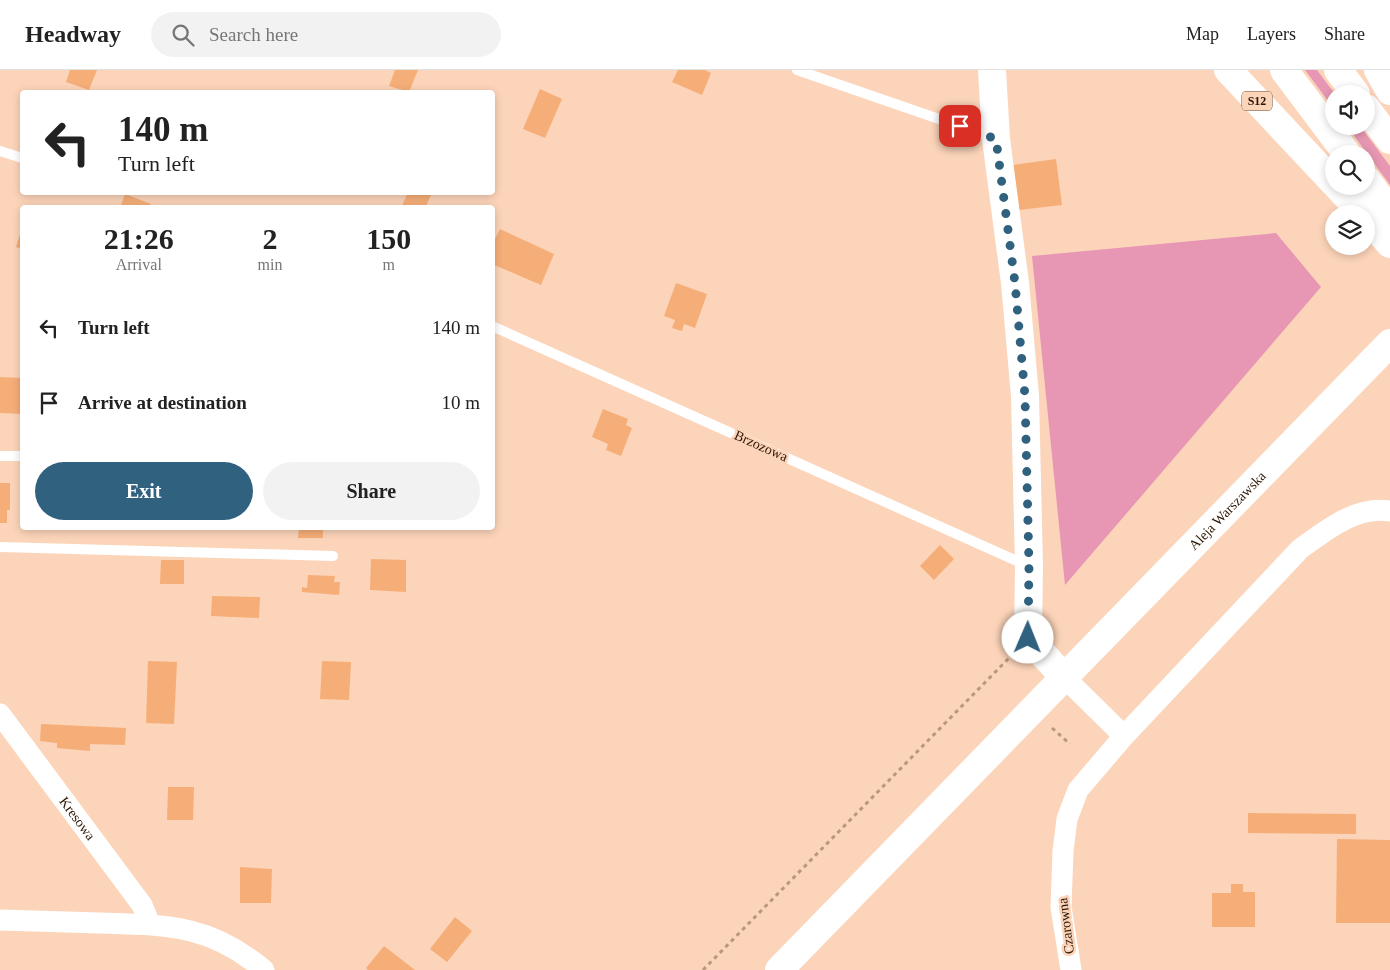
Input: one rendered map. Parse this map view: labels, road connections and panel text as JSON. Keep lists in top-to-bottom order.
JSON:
{
  "streets": {
    "main road": ["S12", "Aleja Warszawska"],
    "street": ["Kresowa", "Czarowna"],
    "lane": ["Brzozowa"]
  },
  "page": {
    "header": "Headway",
    "search": "Search here",
    "nav": ["Map", "Layers", "Share"],
    "turn": ["140 m", "Turn left"],
    "eta": [
      "21:26",
      "Arrival",
      "2",
      "min",
      "150",
      "m"
    ],
    "list": [
      {
        "name": "Turn left",
        "value": "140 m"
      },
      {
        "name": "Arrive at destination",
        "value": "10 m"
      }
    ],
    "buttons": ["Exit", "Share"]
  }
}
